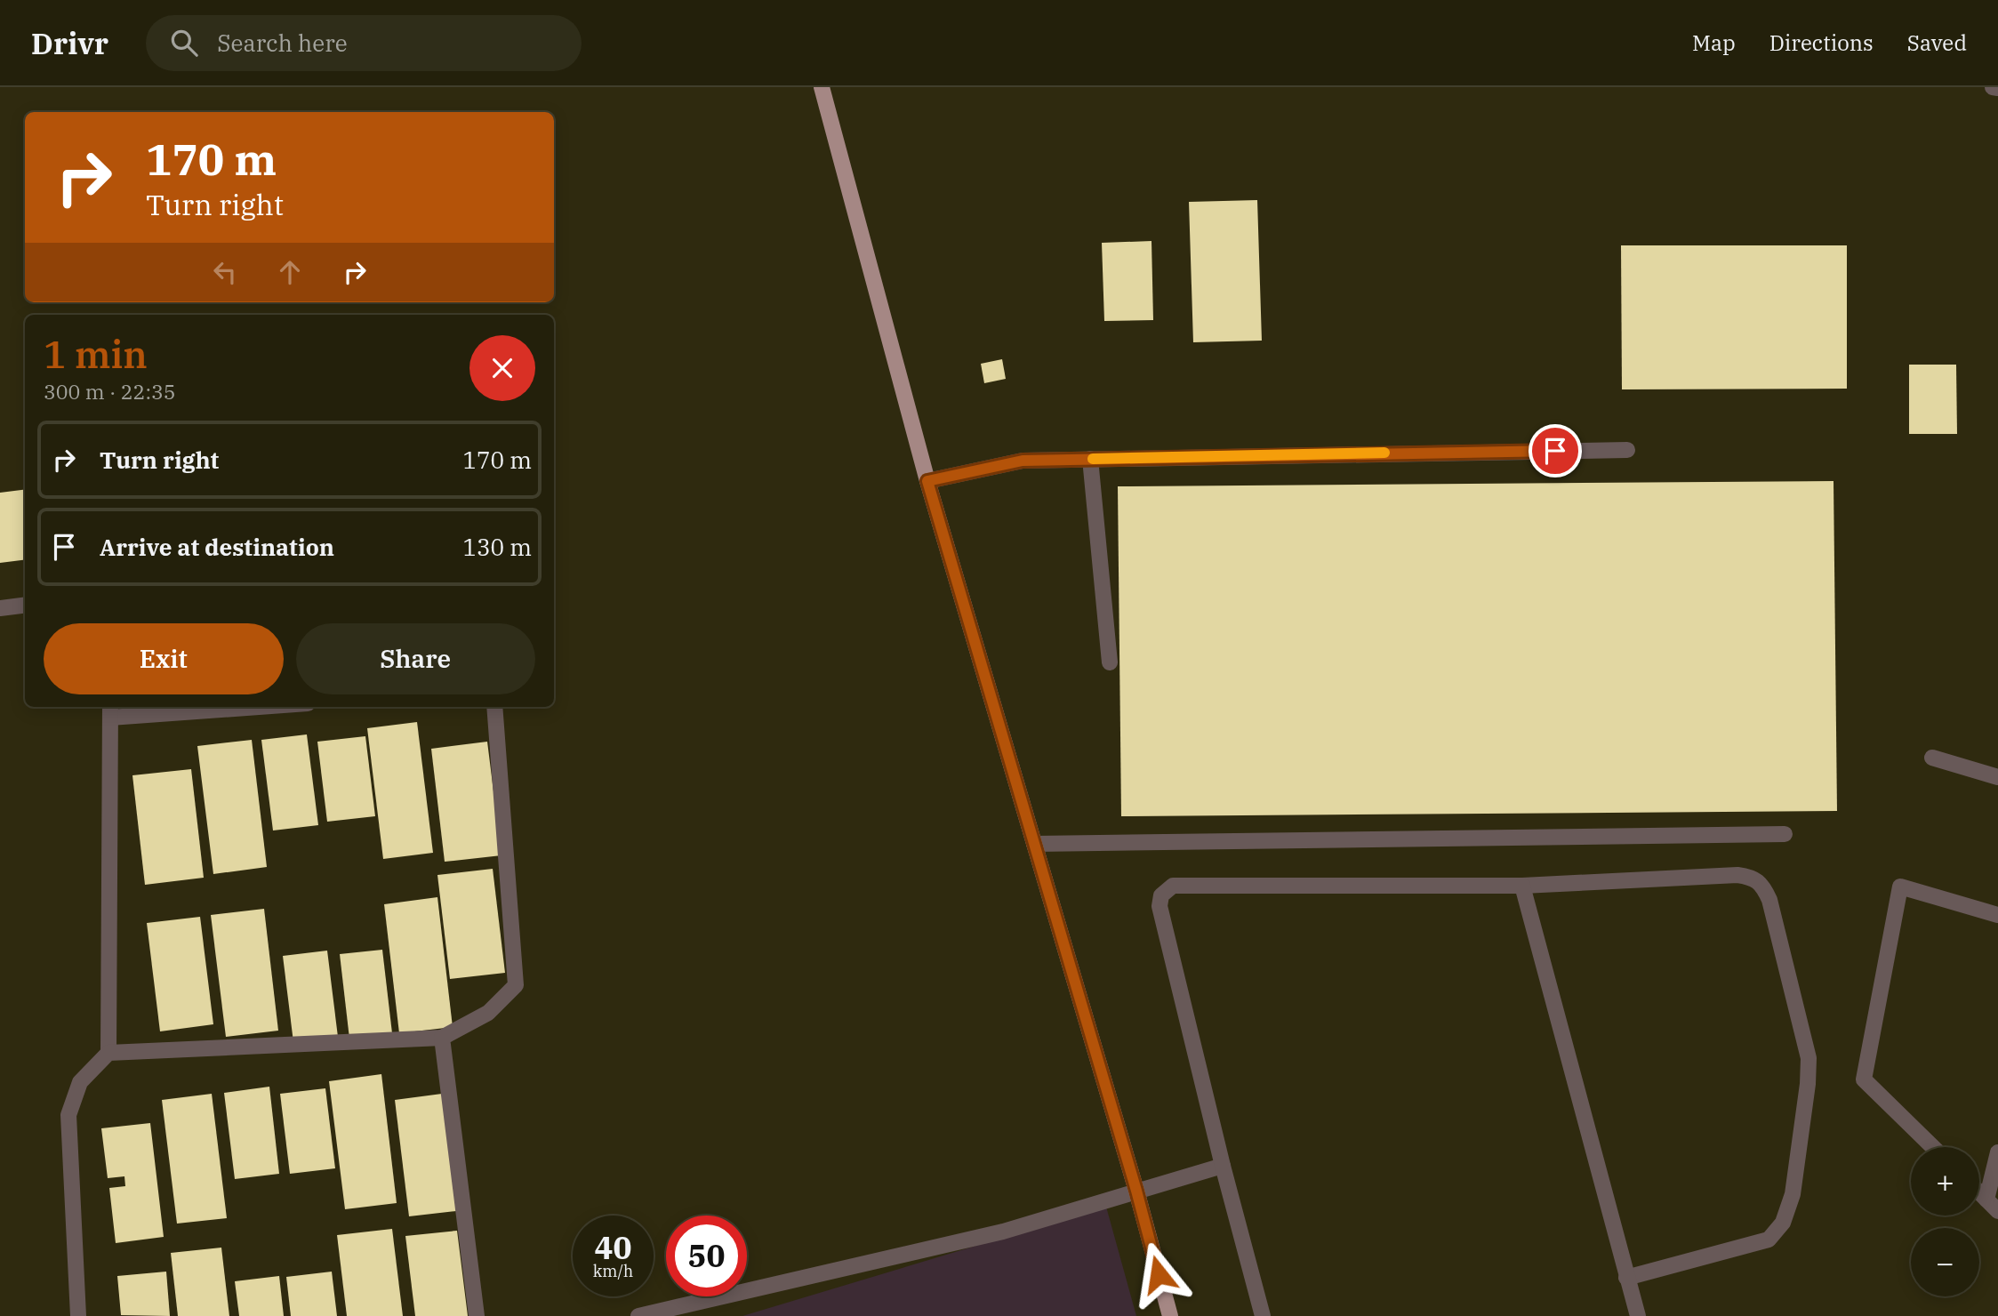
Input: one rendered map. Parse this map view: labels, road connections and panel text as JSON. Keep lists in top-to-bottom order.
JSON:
{
  "page": {
    "header": "Drivr",
    "search": "Search here",
    "nav": ["Map", "Directions", "Saved"],
    "turn": ["170 m", "Turn right"],
    "heading": ["1 min", "300 m · 22:35"],
    "list": [
      {
        "name": "Turn right",
        "value": "170 m"
      },
      {
        "name": "Arrive at destination",
        "value": "130 m"
      }
    ],
    "buttons": ["Exit", "Share"],
    "map_buttons": ["+", "−"],
    "speed": "40 km/h",
    "limit": "50"
  }
}
